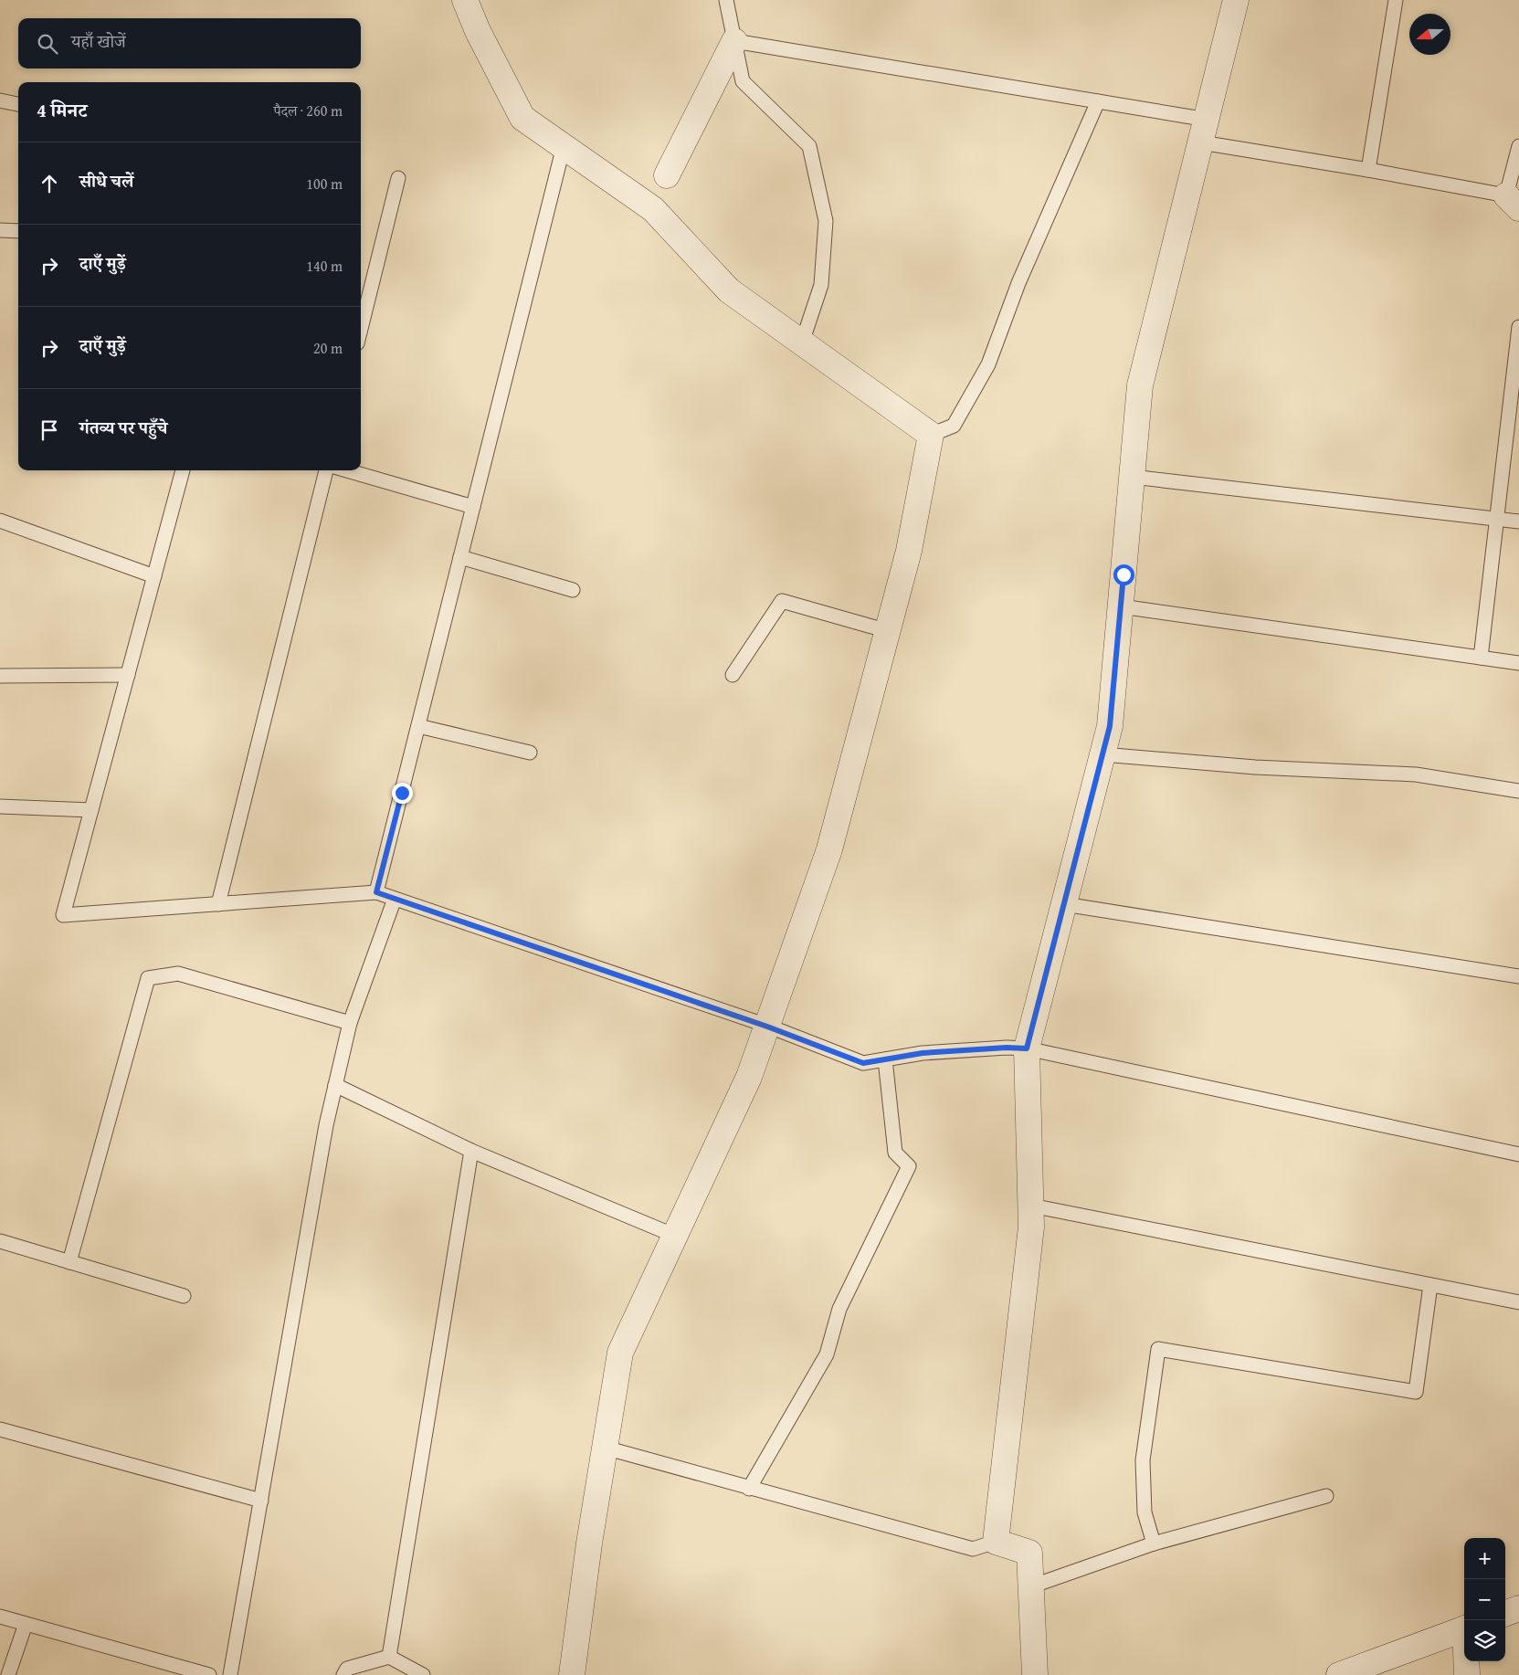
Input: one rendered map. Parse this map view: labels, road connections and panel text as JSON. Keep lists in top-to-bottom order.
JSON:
{
  "north": "left",
  "page": {
    "search": "यहाँ खोजें",
    "heading": ["4 मिनट", "पैदल · 260 m"],
    "list": [
      ["सीधे चलें", "100 m"],
      ["दाएँ मुड़ें", "140 m"],
      ["दाएँ मुड़ें", "20 m"],
      "गंतव्य पर पहुँचे"
    ],
    "map_buttons": ["+", "−"]
  }
}
